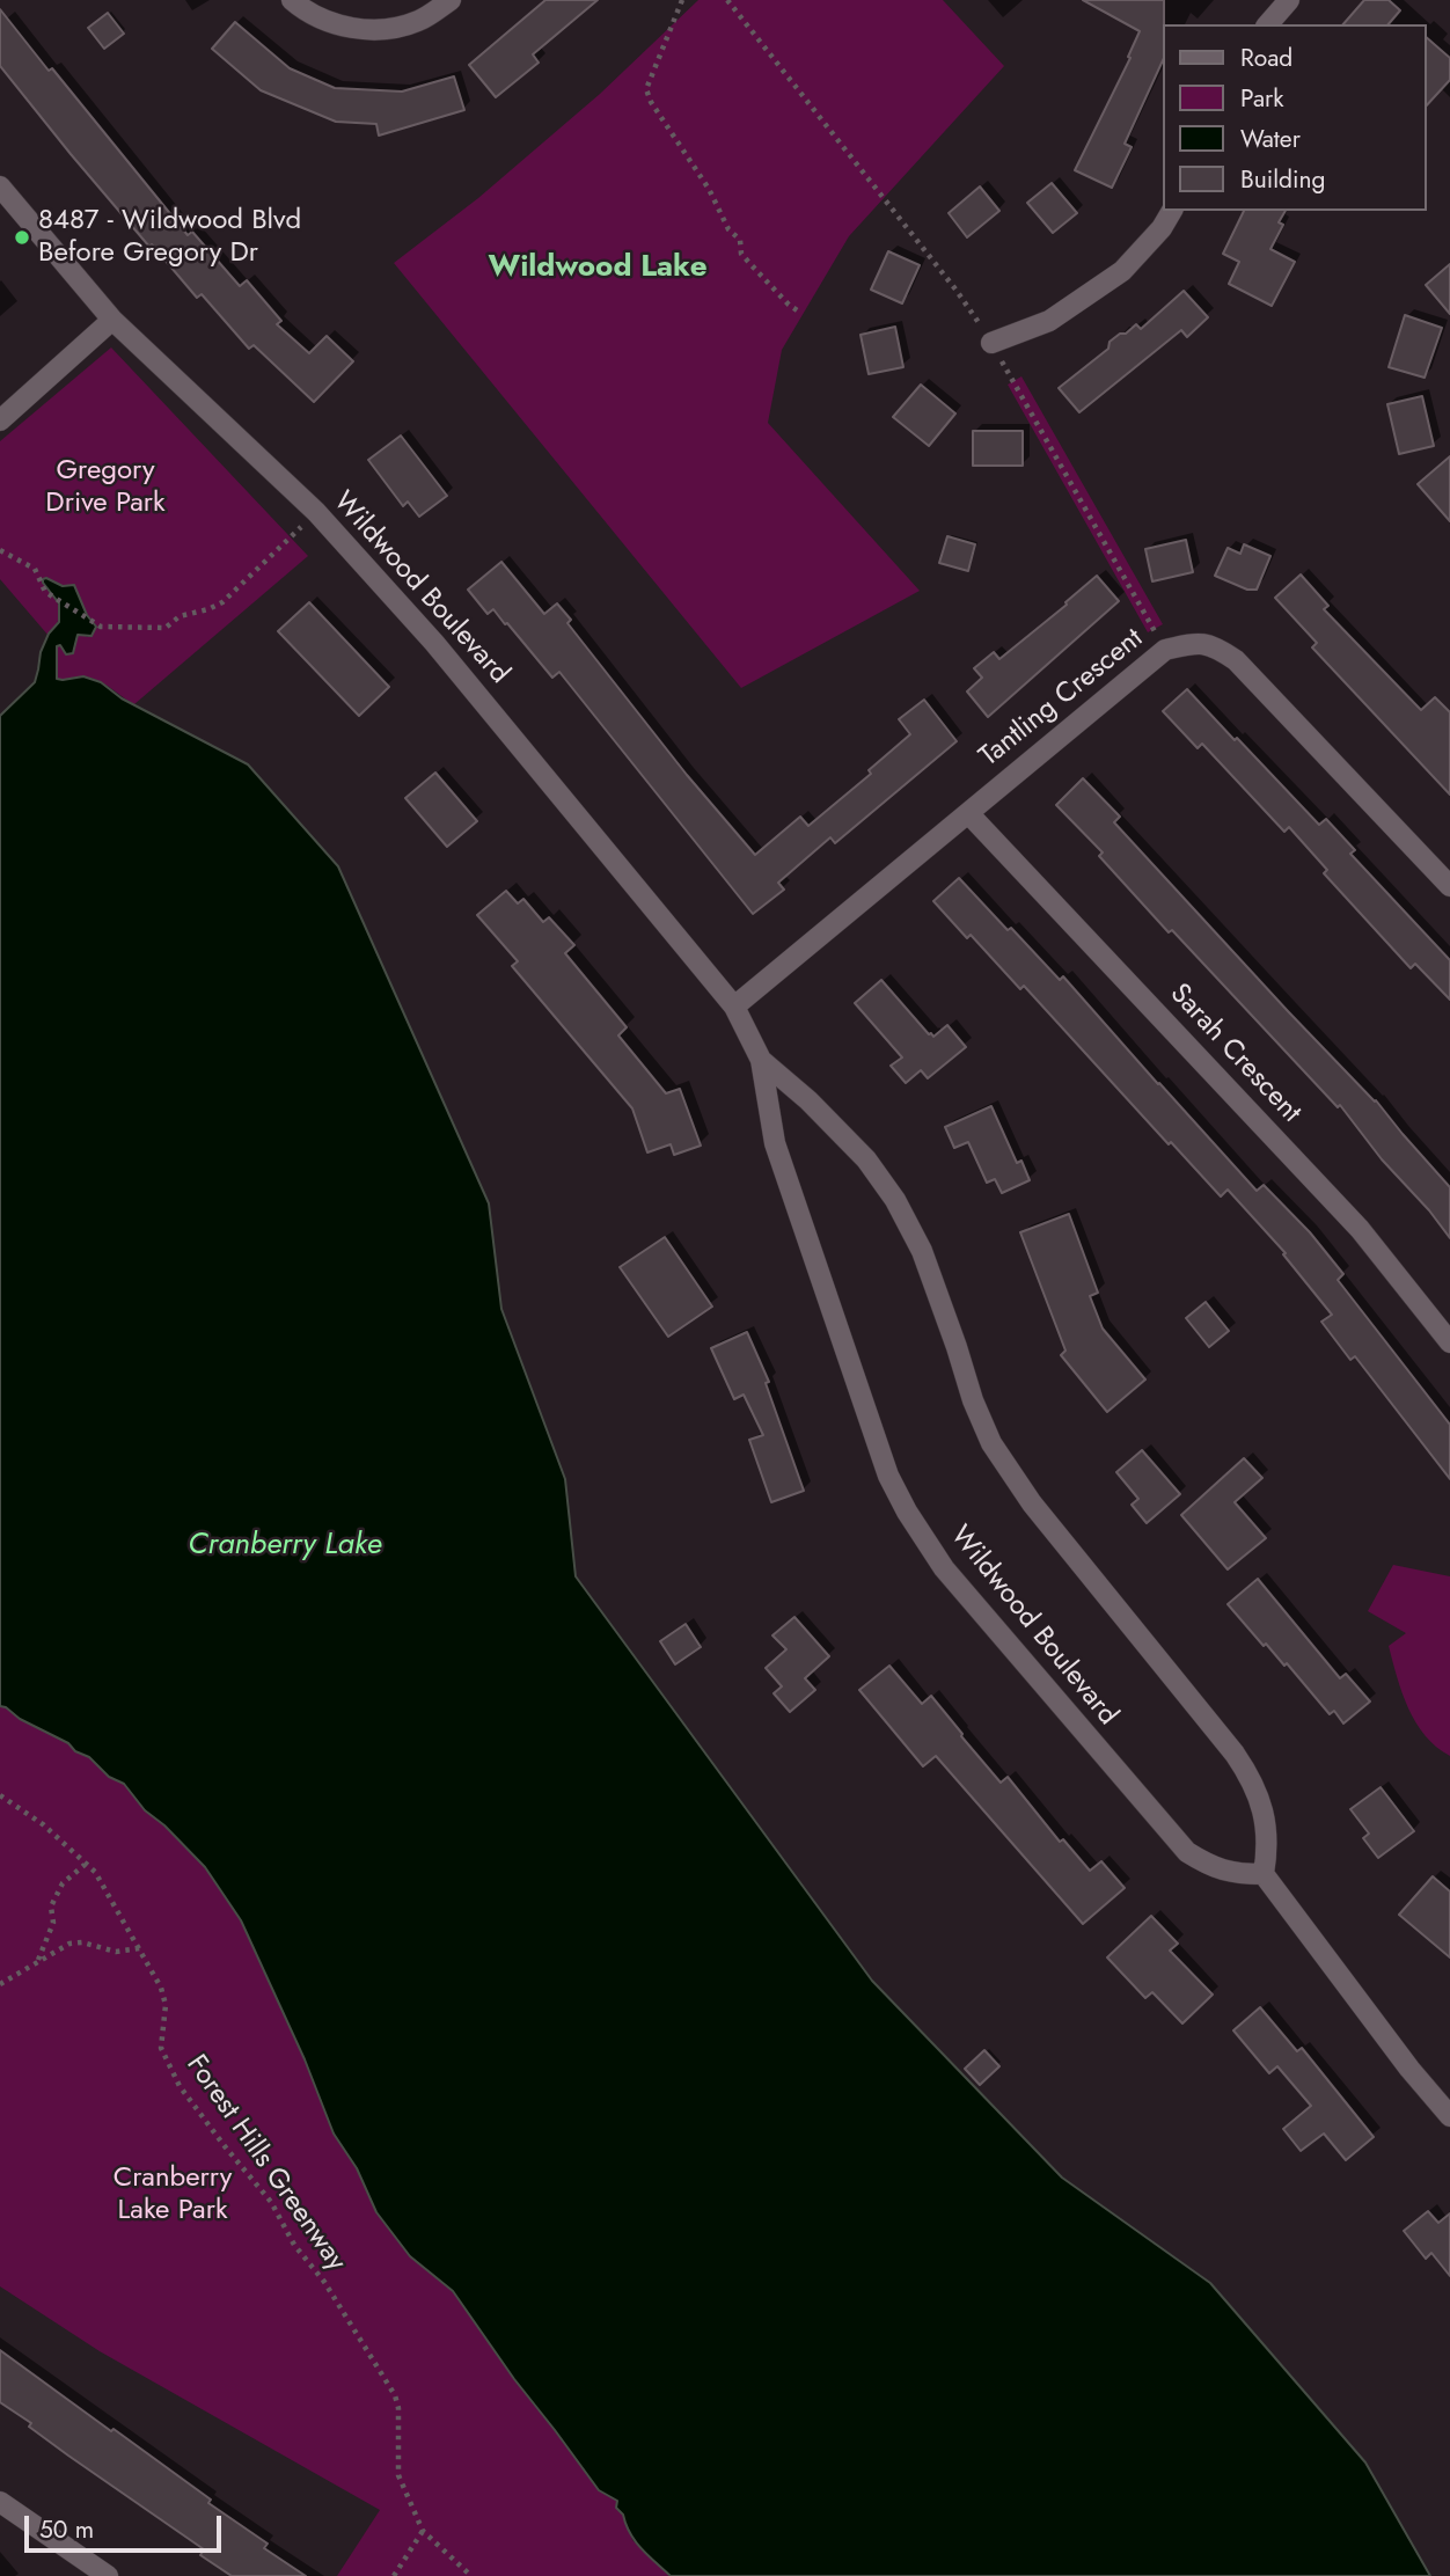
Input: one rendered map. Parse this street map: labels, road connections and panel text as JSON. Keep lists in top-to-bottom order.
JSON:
{
  "streets": {
    "street": ["Wildwood Boulevard", "Tantling Crescent", "Sarah Crescent"],
    "path": ["Forest Hills Greenway"]
  },
  "crossings": [
    ["Wildwood Boulevard", "Tantling Crescent"],
    ["Tantling Crescent", "Sarah Crescent"]
  ],
  "districts": ["Wildwood Lake"],
  "water": ["Cranberry Lake"],
  "parks": ["Gregory Drive Park", "Cranberry Lake Park"],
  "places": ["8487 - Wildwood Blvd Before Gregory Dr"],
  "legend": [
    "Road",
    "Park",
    "Water",
    "Building"
  ],
  "scale_bar": "50 m"
}
